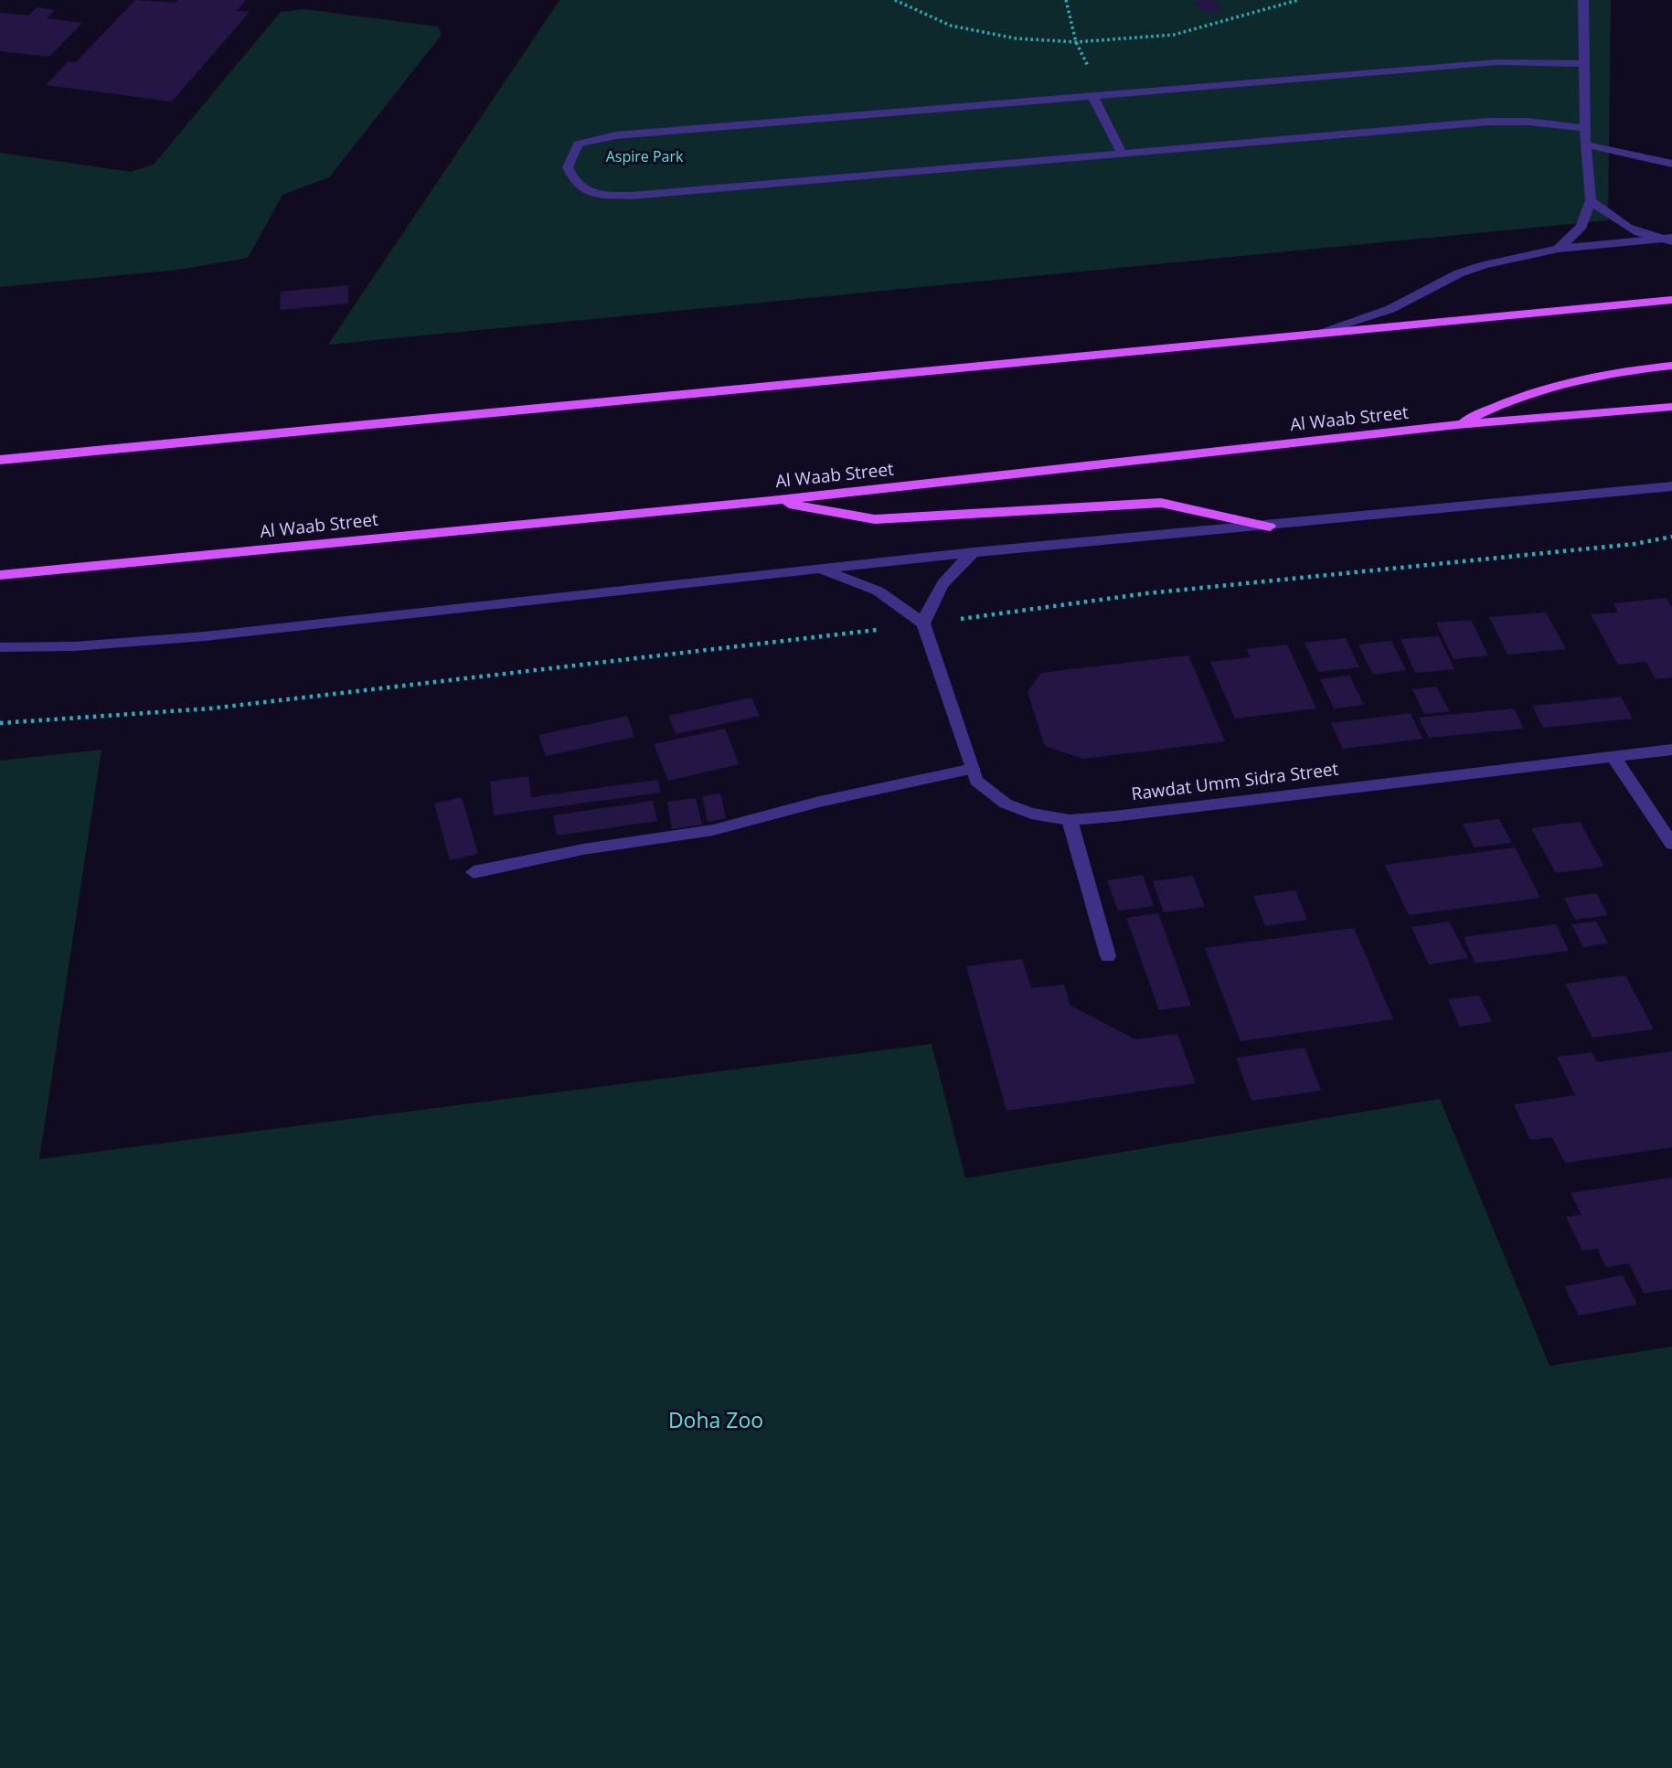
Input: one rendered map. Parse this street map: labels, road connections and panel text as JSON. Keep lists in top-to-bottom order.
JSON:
{
  "streets": {
    "main road": ["Al Waab Street"],
    "street": ["Rawdat Umm Sidra Street"]
  },
  "parks": ["Aspire Park", "Doha Zoo"]
}
